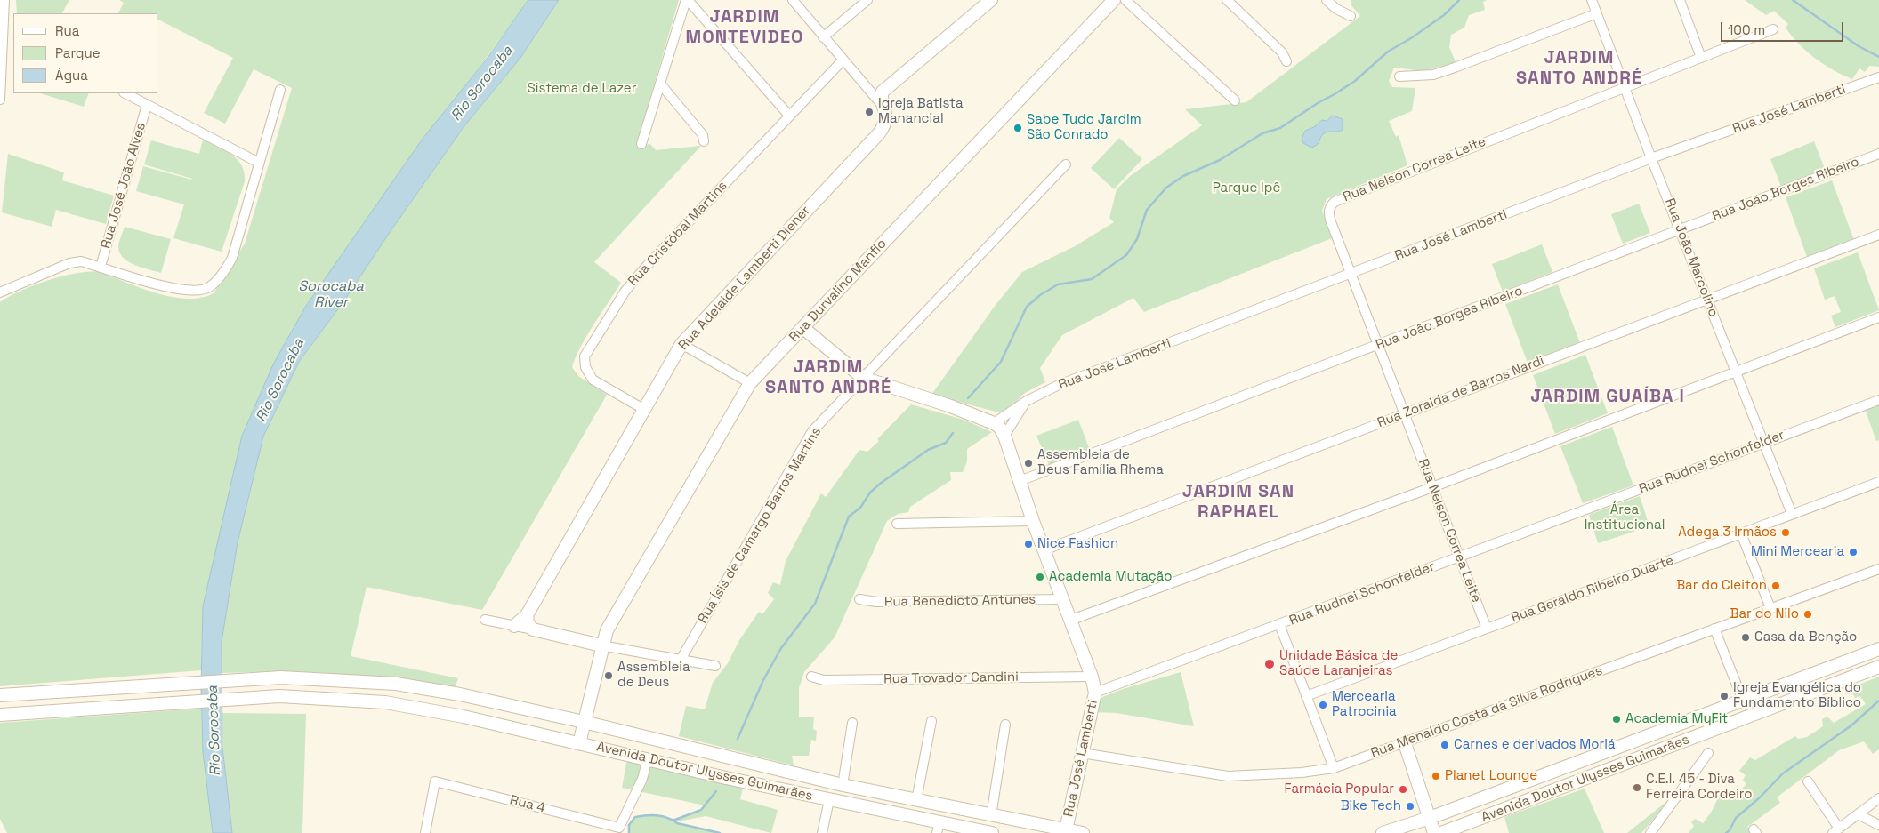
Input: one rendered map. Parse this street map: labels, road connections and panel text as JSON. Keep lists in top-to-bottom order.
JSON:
{
  "streets": {
    "main road": [
      "Rua José Lamberti",
      "Rua Adelaide Lamberti Diener",
      "Rua Durvalino Manfio",
      "Avenida Doutor Ulysses Guimarães"
    ],
    "street": [
      "Rua Nelson Correa Leite",
      "Rua José João Alves",
      "Rua João Borges Ribeiro",
      "Rua Cristóbal Martins",
      "Rua João Marcolino",
      "Rua Zoraida de Barros Nardi",
      "Rua Rudnei Schonfelder",
      "Rua Ísis de Camargo Barros Martins",
      "Rua Geraldo Ribeiro Duarte",
      "Rua Benedicto Antunes",
      "Rua Trovador Candini",
      "Rua Menaldo Costa da Silva Rodrigues",
      "Rua 4"
    ]
  },
  "crossings": [
    ["Rua José Lamberti", "Rua Nelson Correa Leite"],
    ["Rua José Lamberti", "Rua João Borges Ribeiro"],
    ["Rua José Lamberti", "Rua João Marcolino"],
    ["Rua José Lamberti", "Rua Zoraida de Barros Nardi"],
    ["Rua José Lamberti", "Rua Rudnei Schonfelder"],
    ["Rua José Lamberti", "Rua Benedicto Antunes"],
    ["Rua José Lamberti", "Rua Trovador Candini"],
    ["Rua José Lamberti", "Rua Menaldo Costa da Silva Rodrigues"],
    ["Rua José Lamberti", "Avenida Doutor Ulysses Guimarães"],
    ["Rua Nelson Correa Leite", "Rua João Borges Ribeiro"],
    ["Rua Nelson Correa Leite", "Rua João Marcolino"],
    ["Rua Nelson Correa Leite", "Rua Zoraida de Barros Nardi"],
    ["Rua Nelson Correa Leite", "Rua Rudnei Schonfelder"],
    ["Rua Nelson Correa Leite", "Rua Geraldo Ribeiro Duarte"],
    ["Rua João Borges Ribeiro", "Rua João Marcolino"],
    ["Rua Cristóbal Martins", "Rua Adelaide Lamberti Diener"],
    ["Rua João Marcolino", "Rua Zoraida de Barros Nardi"],
    ["Rua João Marcolino", "Rua Rudnei Schonfelder"],
    ["Rua João Marcolino", "Rua Geraldo Ribeiro Duarte"],
    ["Rua Durvalino Manfio", "Avenida Doutor Ulysses Guimarães"],
    ["Avenida Doutor Ulysses Guimarães", "Rua 4"]
  ],
  "districts": [
    "JARDIM MONTEVIDEO",
    "JARDIM SANTO ANDRÉ",
    "JARDIM SANTO ANDRÉ",
    "JARDIM GUAÍBA I",
    "JARDIM SAN RAPHAEL"
  ],
  "water": ["Rio Sorocaba", "Sorocaba River"],
  "parks": ["Sistema de Lazer", "Parque Ipê", "Área Institucional"],
  "places": [
    "Igreja Batista Manancial",
    "Sabe Tudo Jardim São Conrado",
    "Assembleia de Deus Família Rhema",
    "Adega 3 Irmãos",
    "Nice Fashion",
    "Mini Mercearia",
    "Academia Mutação",
    "Bar do Cleiton",
    "Bar do Nilo",
    "Casa da Benção",
    "Unidade Básica de Saúde Laranjeiras",
    "Assembleia de Deus",
    "Igreja Evangélica do Fundamento Bíblico",
    "Mercearia Patrocinia",
    "Academia MyFit",
    "Carnes e derivados Moriá",
    "Planet Lounge",
    "C.E.I. 45 - Diva Ferreira Cordeiro",
    "Farmácia Popular",
    "Bike Tech"
  ],
  "legend": ["Rua", "Parque", "Água"],
  "scale_bar": "100 m"
}
